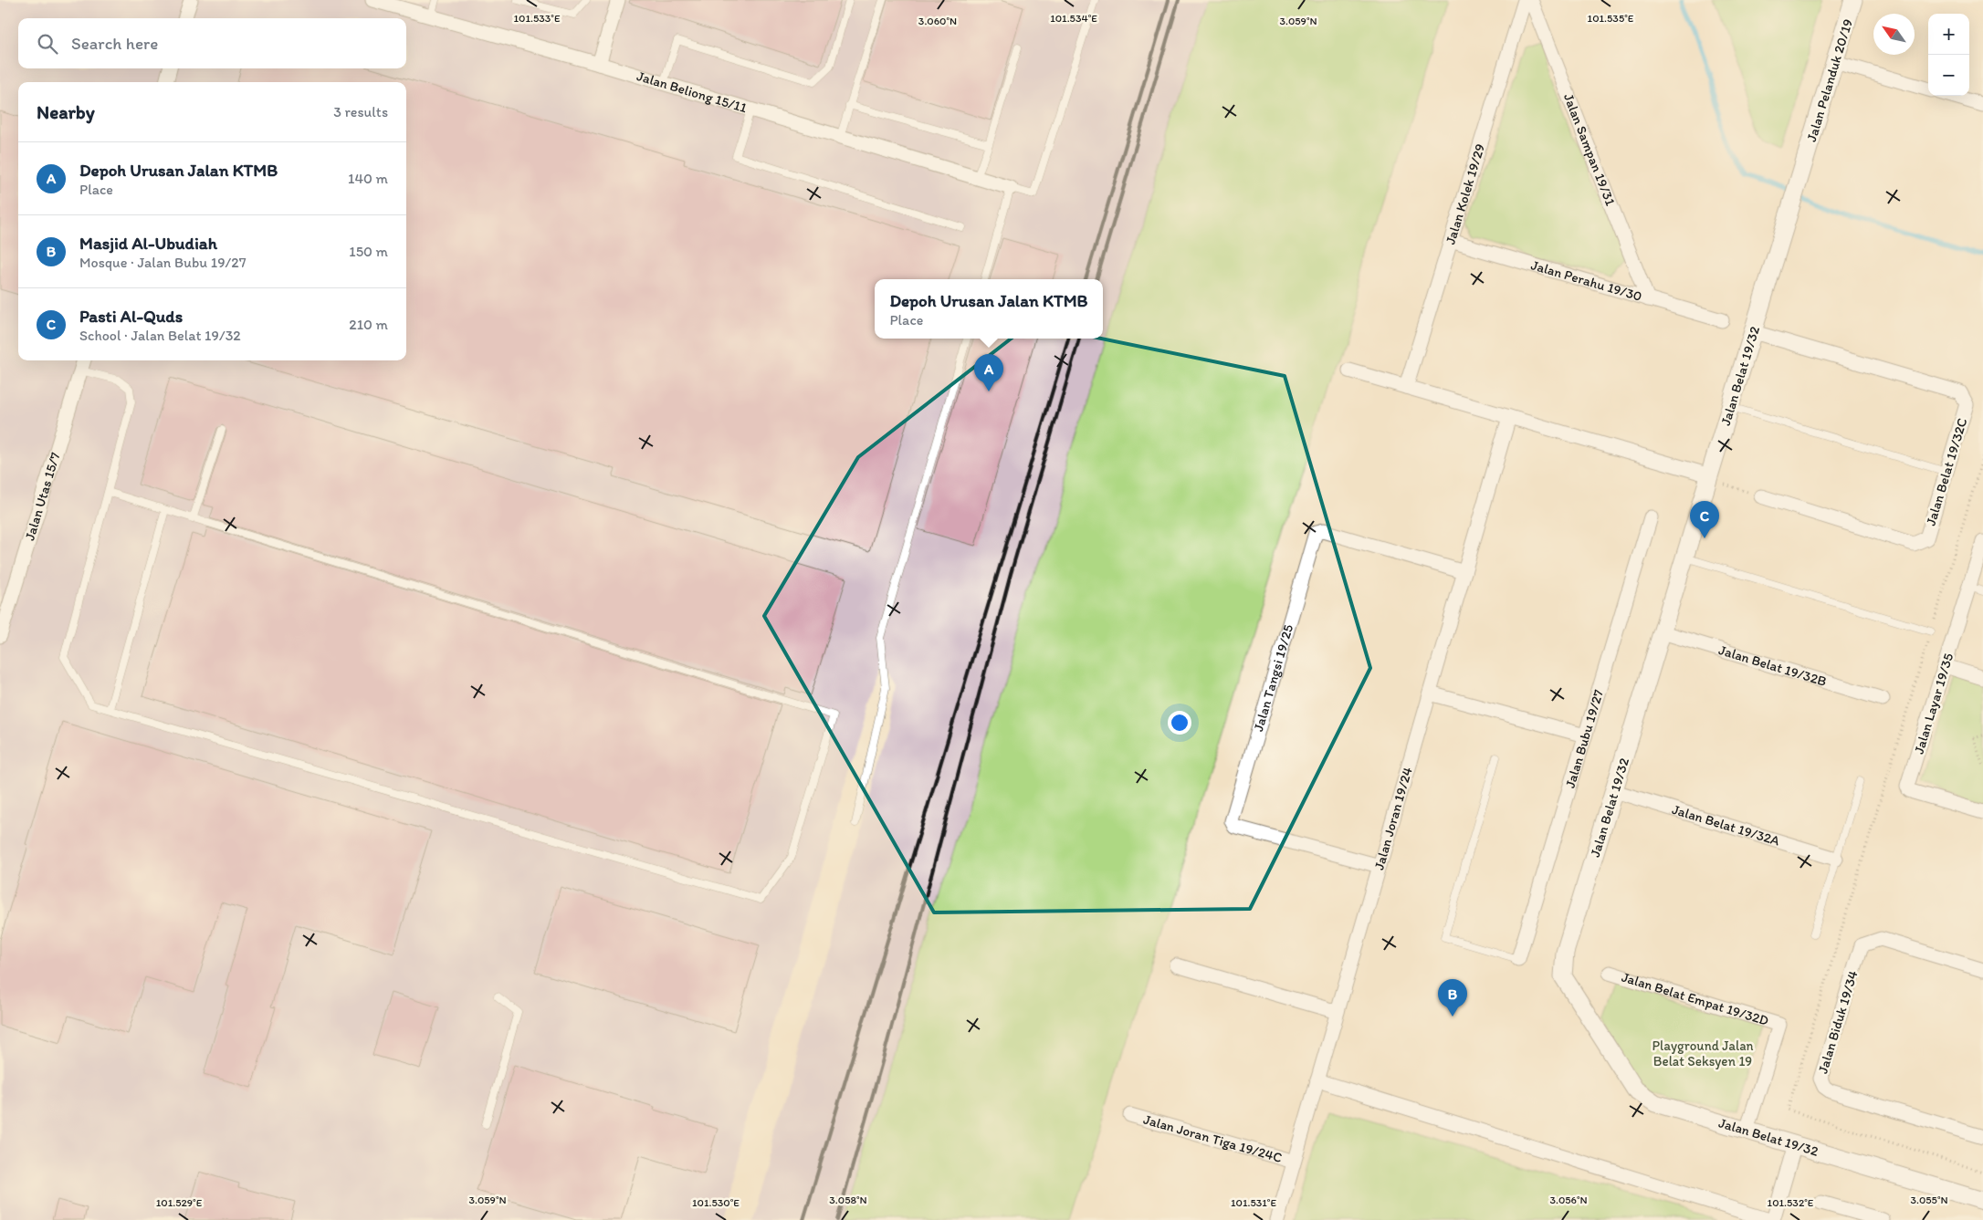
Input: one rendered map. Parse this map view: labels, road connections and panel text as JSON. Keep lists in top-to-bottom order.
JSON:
{
  "streets": {
    "street": [
      "Jalan Pelanduk 20/19",
      "Jalan Beliong 15/11",
      "Jalan Sampan 19/31",
      "Jalan Kolek 19/29",
      "Jalan Perahu 19/30",
      "Jalan Belat 19/32",
      "Jalan Belat 19/32C",
      "Jalan Utas 15/7",
      "Jalan Belat 19/32B",
      "Jalan Tangsi 19/25",
      "Jalan Layar 19/35",
      "Jalan Bubu 19/27",
      "Jalan Joran 19/24",
      "Jalan Belat 19/32A",
      "Jalan Belat Empat 19/32D",
      "Jalan Biduk 19/34",
      "Jalan Joran Tiga 19/24C"
    ]
  },
  "crossings": [
    ["Jalan Pelanduk 20/19", "Jalan Belat 19/32"],
    ["Jalan Sampan 19/31", "Jalan Perahu 19/30"],
    ["Jalan Kolek 19/29", "Jalan Perahu 19/30"],
    ["Jalan Belat 19/32", "Jalan Belat 19/32C"],
    ["Jalan Belat 19/32", "Jalan Belat 19/32B"],
    ["Jalan Belat 19/32", "Jalan Belat 19/32A"],
    ["Jalan Belat 19/32", "Jalan Belat Empat 19/32D"],
    ["Jalan Tangsi 19/25", "Jalan Joran 19/24"],
    ["Jalan Joran 19/24", "Jalan Joran Tiga 19/24C"]
  ],
  "parks": ["Playground Jalan Belat Seksyen 19"],
  "north": "top left",
  "page": {
    "map_buttons": ["+", "−"],
    "search": "Search here",
    "heading": ["Nearby", "3 results"],
    "list": [
      {
        "mark": "A",
        "name": "Depoh Urusan Jalan KTMB",
        "note": "Place",
        "value": "140 m"
      },
      {
        "mark": "B",
        "name": "Masjid Al-Ubudiah",
        "note": "Mosque · Jalan Bubu 19/27",
        "value": "150 m"
      },
      {
        "mark": "C",
        "name": "Pasti Al-Quds",
        "note": "School · Jalan Belat 19/32",
        "value": "210 m"
      }
    ],
    "popup": ["Depoh Urusan Jalan KTMB", "Place"],
    "pins": ["A", "C", "B"]
  },
  "coordinates": [
    "101.533°E",
    "101.534°E",
    "101.535°E",
    "3.060°N",
    "3.059°N",
    "3.058°N",
    "3.056°N",
    "3.055°N",
    "101.529°E",
    "101.530°E",
    "101.531°E",
    "101.532°E"
  ]
}
